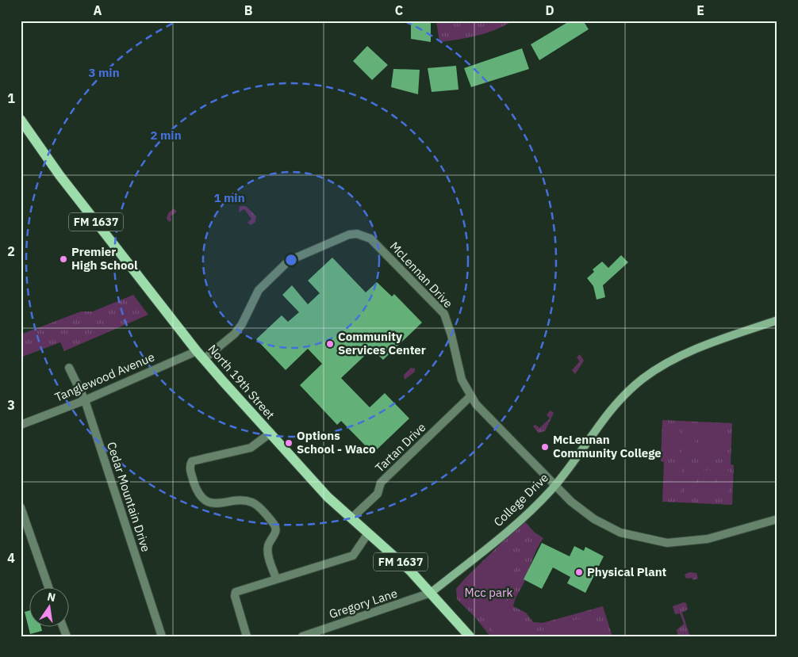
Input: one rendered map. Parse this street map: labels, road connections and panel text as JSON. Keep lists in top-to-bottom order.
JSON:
{
  "streets": {
    "main road": ["FM 1637", "North 19th Street"],
    "street": [
      "McLennan Drive",
      "Tanglewood Avenue",
      "Tartan Drive",
      "Cedar Mountain Drive",
      "College Drive",
      "Gregory Lane"
    ]
  },
  "crossings": [
    ["McLennan Drive", "North 19th Street"],
    ["McLennan Drive", "Tartan Drive"],
    ["McLennan Drive", "College Drive"],
    ["Tanglewood Avenue", "North 19th Street"],
    ["Tanglewood Avenue", "Cedar Mountain Drive"],
    ["North 19th Street", "Tartan Drive"],
    ["North 19th Street", "College Drive"],
    ["North 19th Street", "Gregory Lane"],
    ["College Drive", "Gregory Lane"]
  ],
  "parks": ["Mcc park"],
  "places": [
    "Premier High School",
    "Community Services Center",
    "Options School - Waco",
    "McLennan Community College",
    "Physical Plant"
  ],
  "north": "top",
  "grid": {
    "columns": [
      "A",
      "B",
      "C",
      "D",
      "E"
    ],
    "rows": [
      "1",
      "2",
      "3",
      "4"
    ]
  },
  "rings": ["3 min", "2 min", "1 min"]
}
